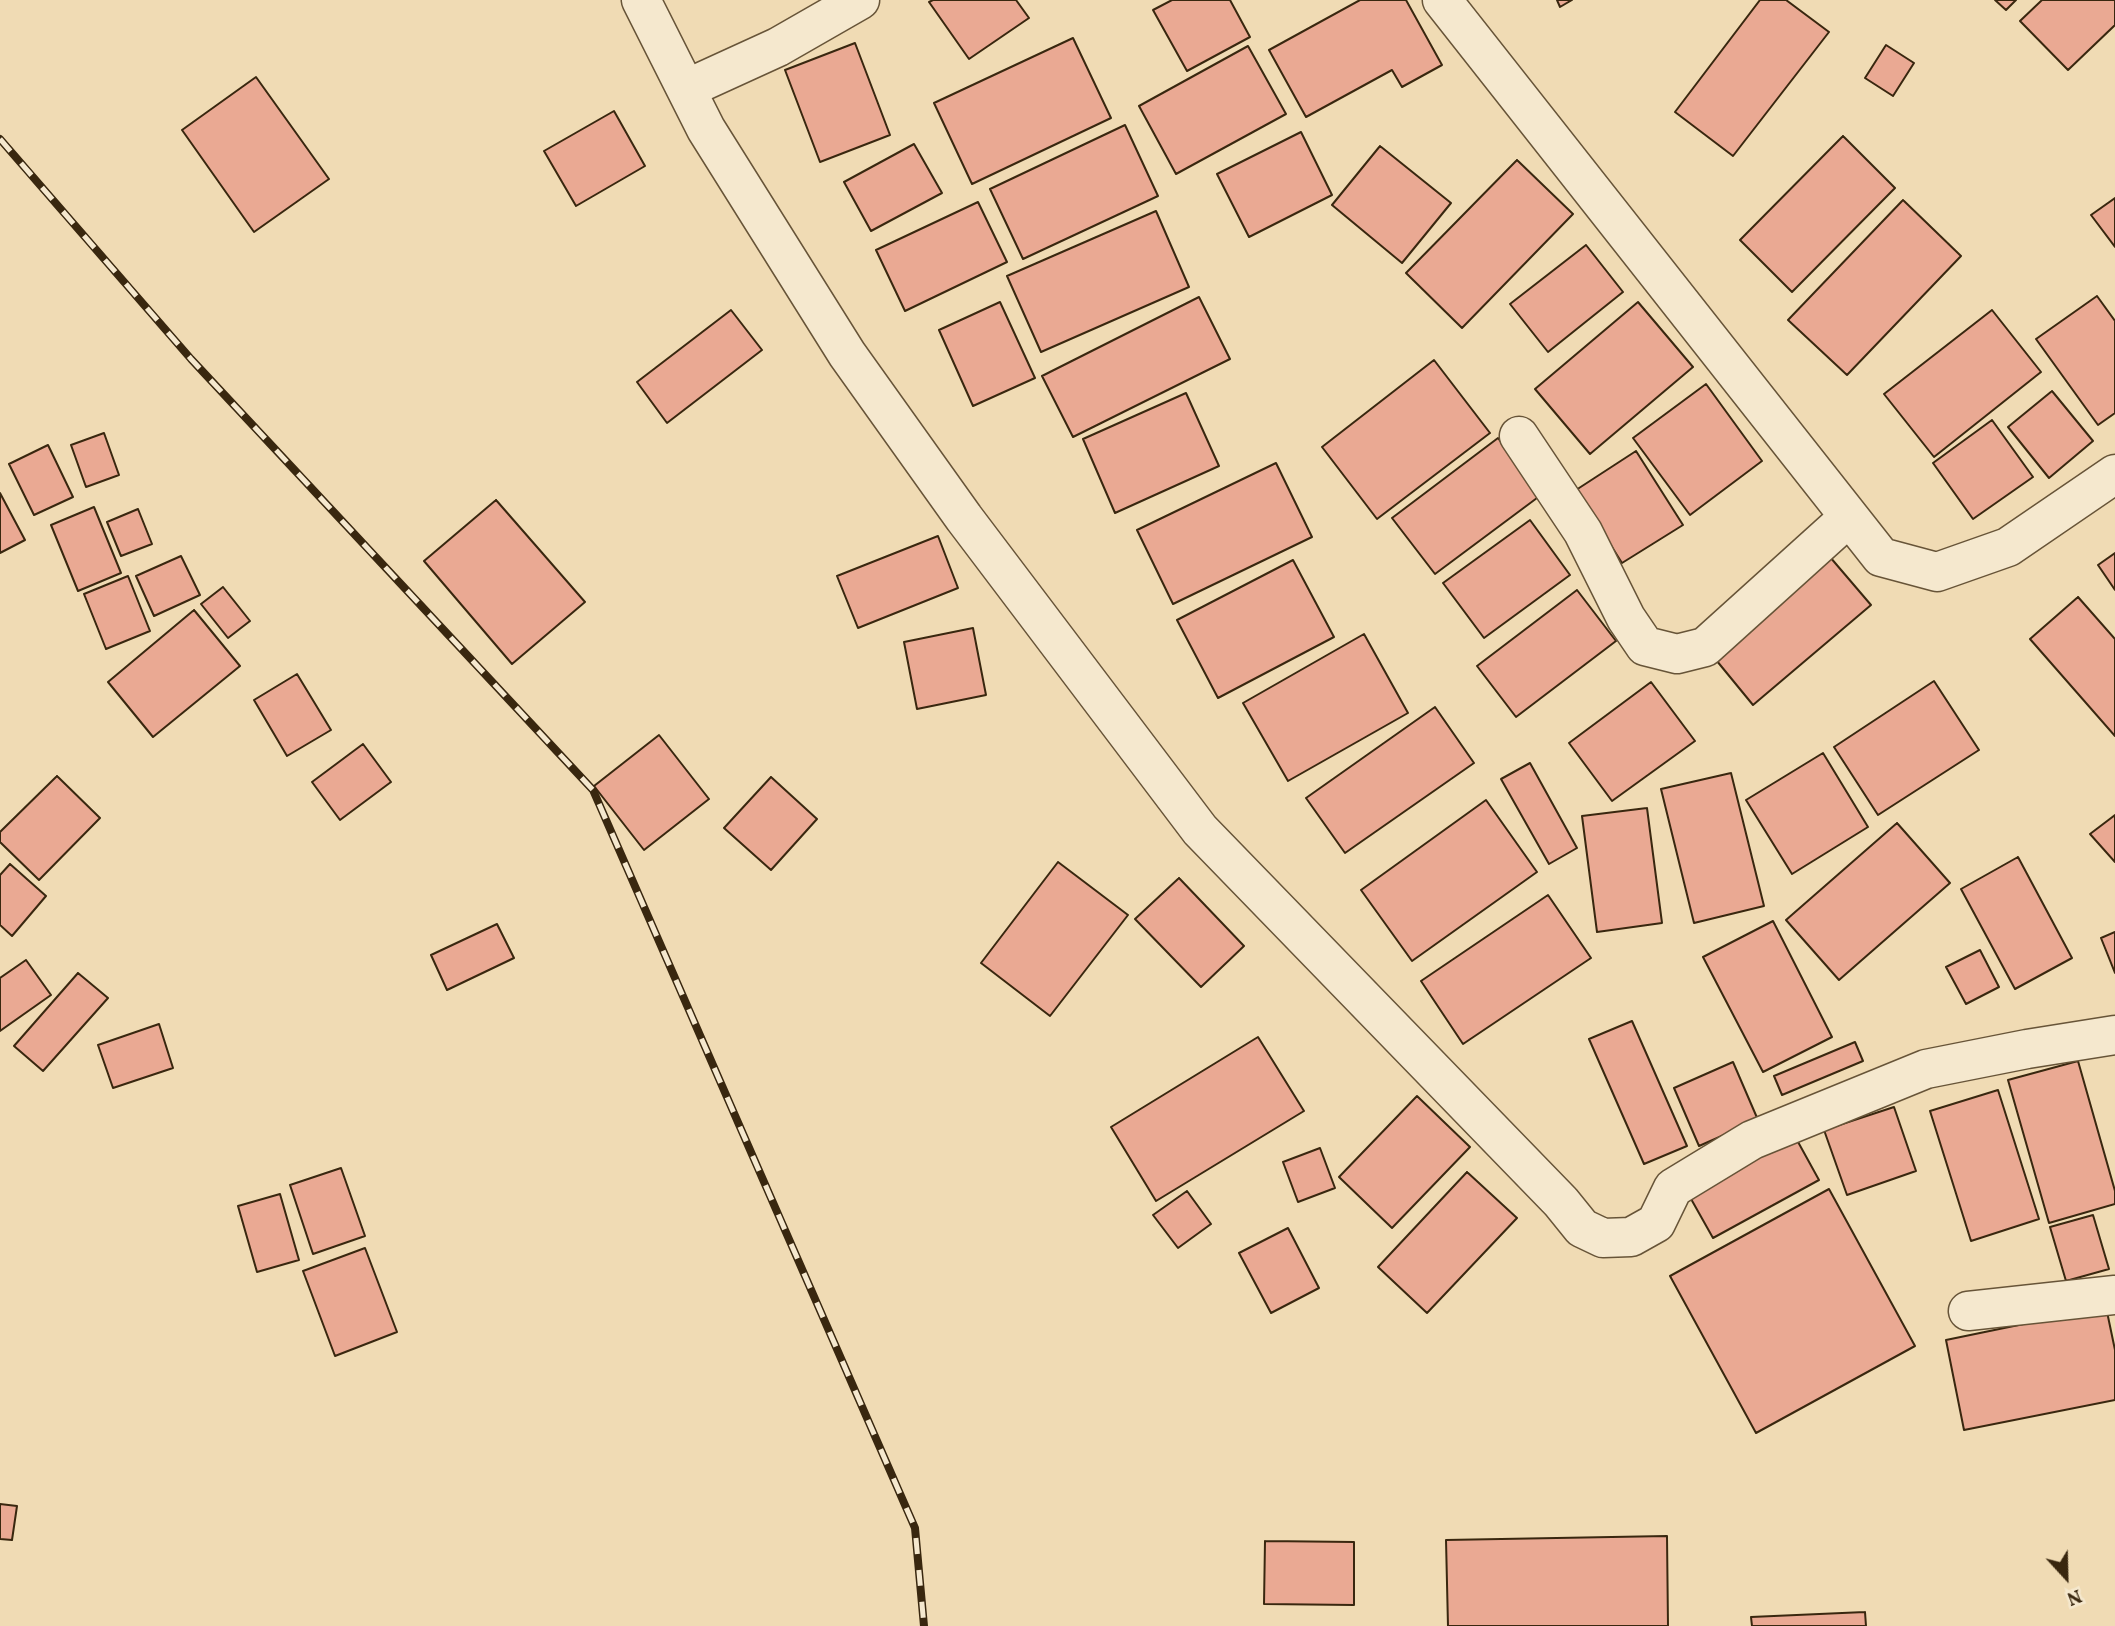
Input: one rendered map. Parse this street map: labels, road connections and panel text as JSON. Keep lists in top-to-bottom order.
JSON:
{
  "north": "bottom"
}
